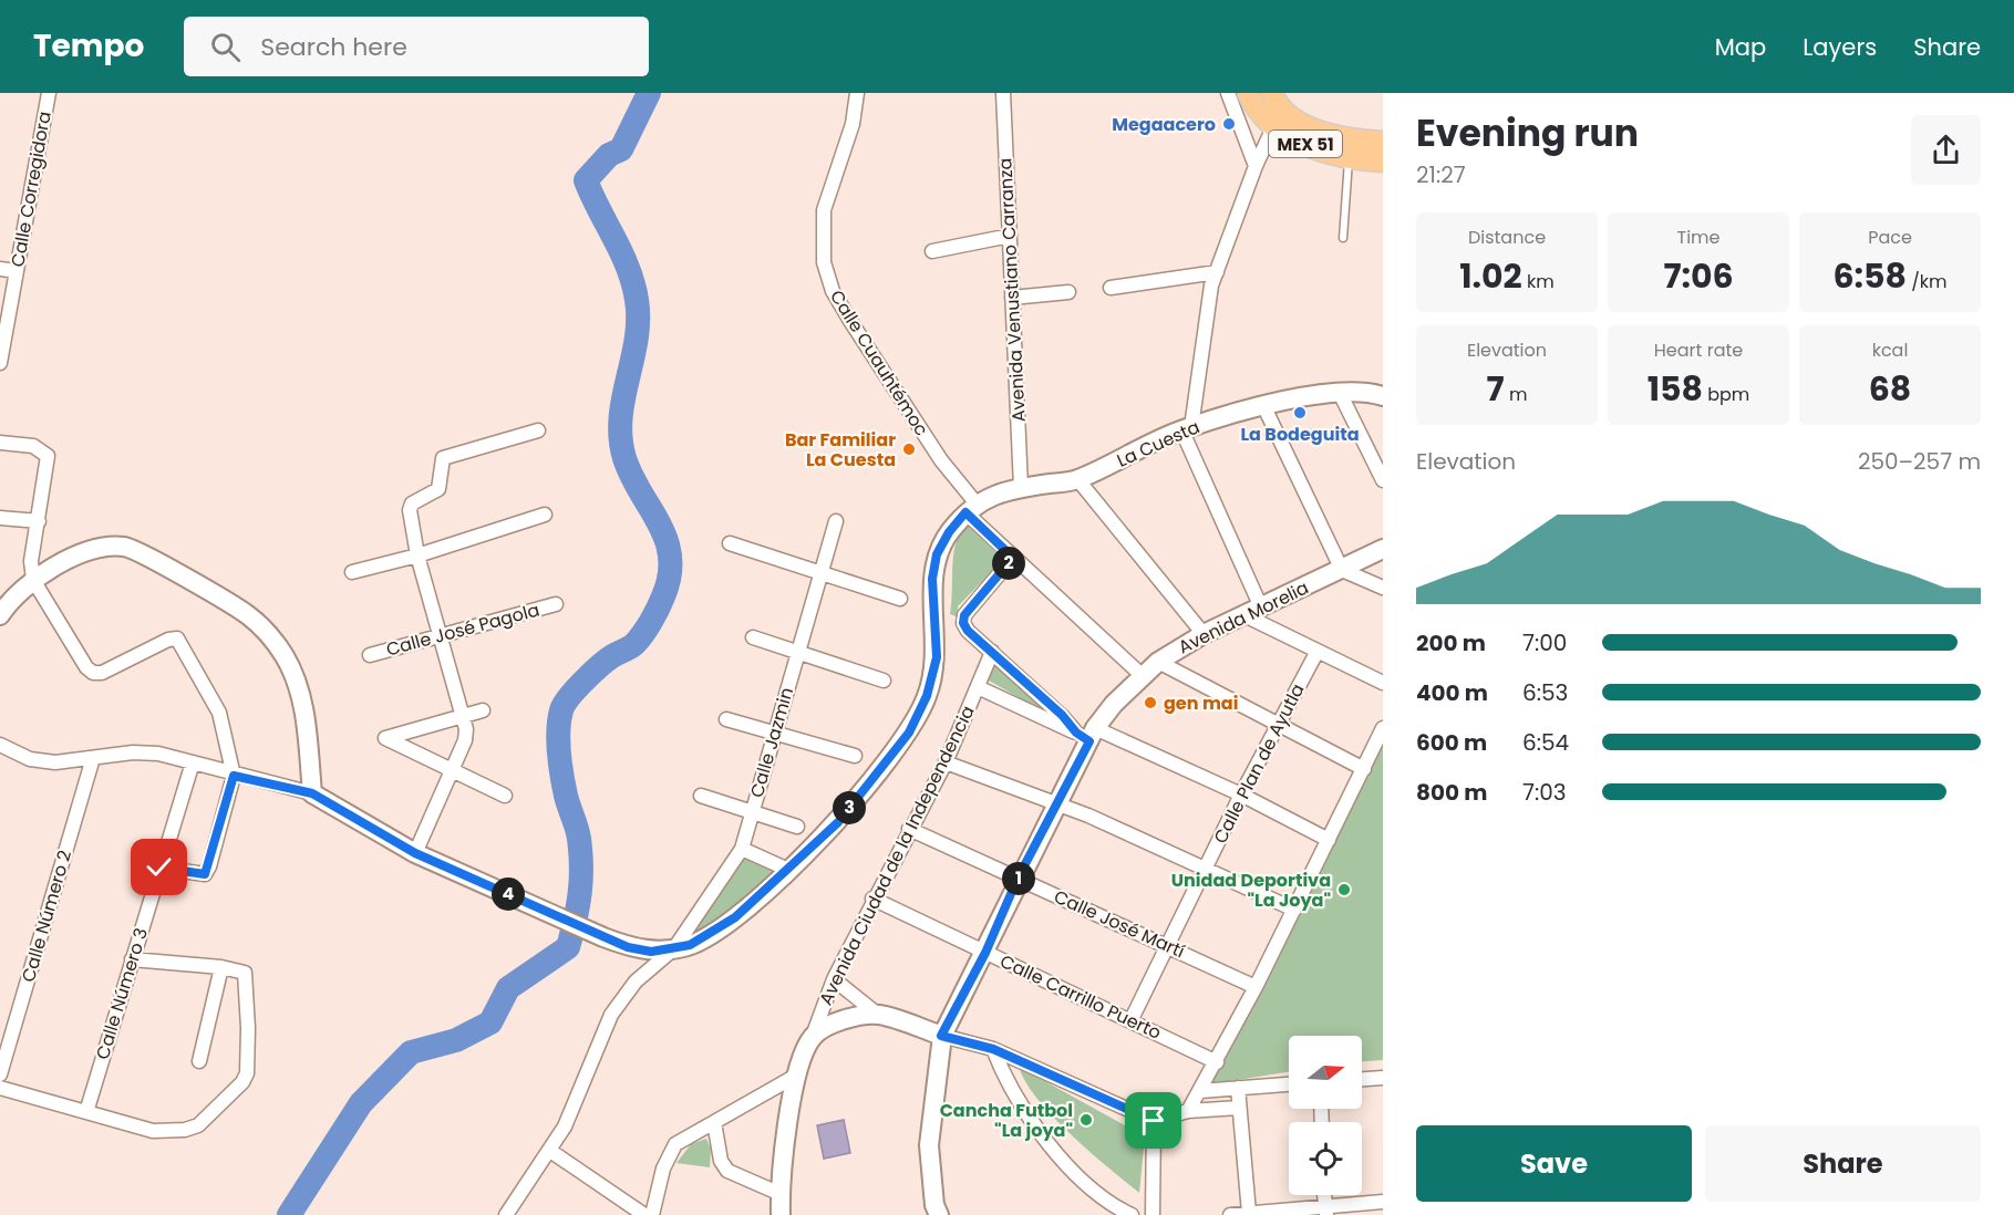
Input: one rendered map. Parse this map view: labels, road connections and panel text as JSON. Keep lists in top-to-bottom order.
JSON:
{
  "streets": {
    "main road": ["MEX 51"],
    "street": [
      "Calle Corregidora",
      "Avenida Venustiano Carranza",
      "Calle Cuauhtémoc",
      "La Cuesta",
      "Avenida Morelia",
      "Calle José Pagola",
      "Calle Jazmin",
      "Calle Plan de Ayutla",
      "Avenida Ciudad de la Independencia",
      "Calle Número 2",
      "Calle José Martí",
      "Calle Número 3",
      "Calle Carrillo Puerto"
    ]
  },
  "crossings": [
    ["Avenida Venustiano Carranza", "La Cuesta"],
    ["Calle Cuauhtémoc", "La Cuesta"],
    ["Calle Cuauhtémoc", "Avenida Morelia"],
    ["Avenida Morelia", "Calle José Martí"],
    ["Avenida Morelia", "Calle Carrillo Puerto"],
    ["Calle Plan de Ayutla", "Calle José Martí"],
    ["Calle Plan de Ayutla", "Calle Carrillo Puerto"],
    ["Avenida Ciudad de la Independencia", "Calle José Martí"],
    ["Avenida Ciudad de la Independencia", "Calle Carrillo Puerto"]
  ],
  "places": [
    "Megaacero",
    "La Bodeguita",
    "Bar Familiar La Cuesta",
    "gen mai",
    "Unidad Deportiva \"La Joya\"",
    "Cancha Futbol \"La joya\""
  ],
  "north": "right",
  "page": {
    "header": "Tempo",
    "search": "Search here",
    "nav": ["Map", "Layers", "Share"],
    "heading": ["Evening run", "21:27"],
    "stats": [
      ["Distance", "1.02 km"],
      ["Time", "7:06"],
      ["Pace", "6:58 /km"],
      ["Elevation", "7 m"],
      ["Heart rate", "158 bpm"],
      ["kcal", "68"]
    ],
    "chart": ["Elevation", "250–257 m"],
    "pins": [
      "2",
      "3",
      "1",
      "4"
    ],
    "list": [
      {
        "name": "200 m",
        "note": "7:00"
      },
      {
        "name": "400 m",
        "note": "6:53"
      },
      {
        "name": "600 m",
        "note": "6:54"
      },
      {
        "name": "800 m",
        "note": "7:03"
      }
    ],
    "buttons": ["Save", "Share"]
  }
}
